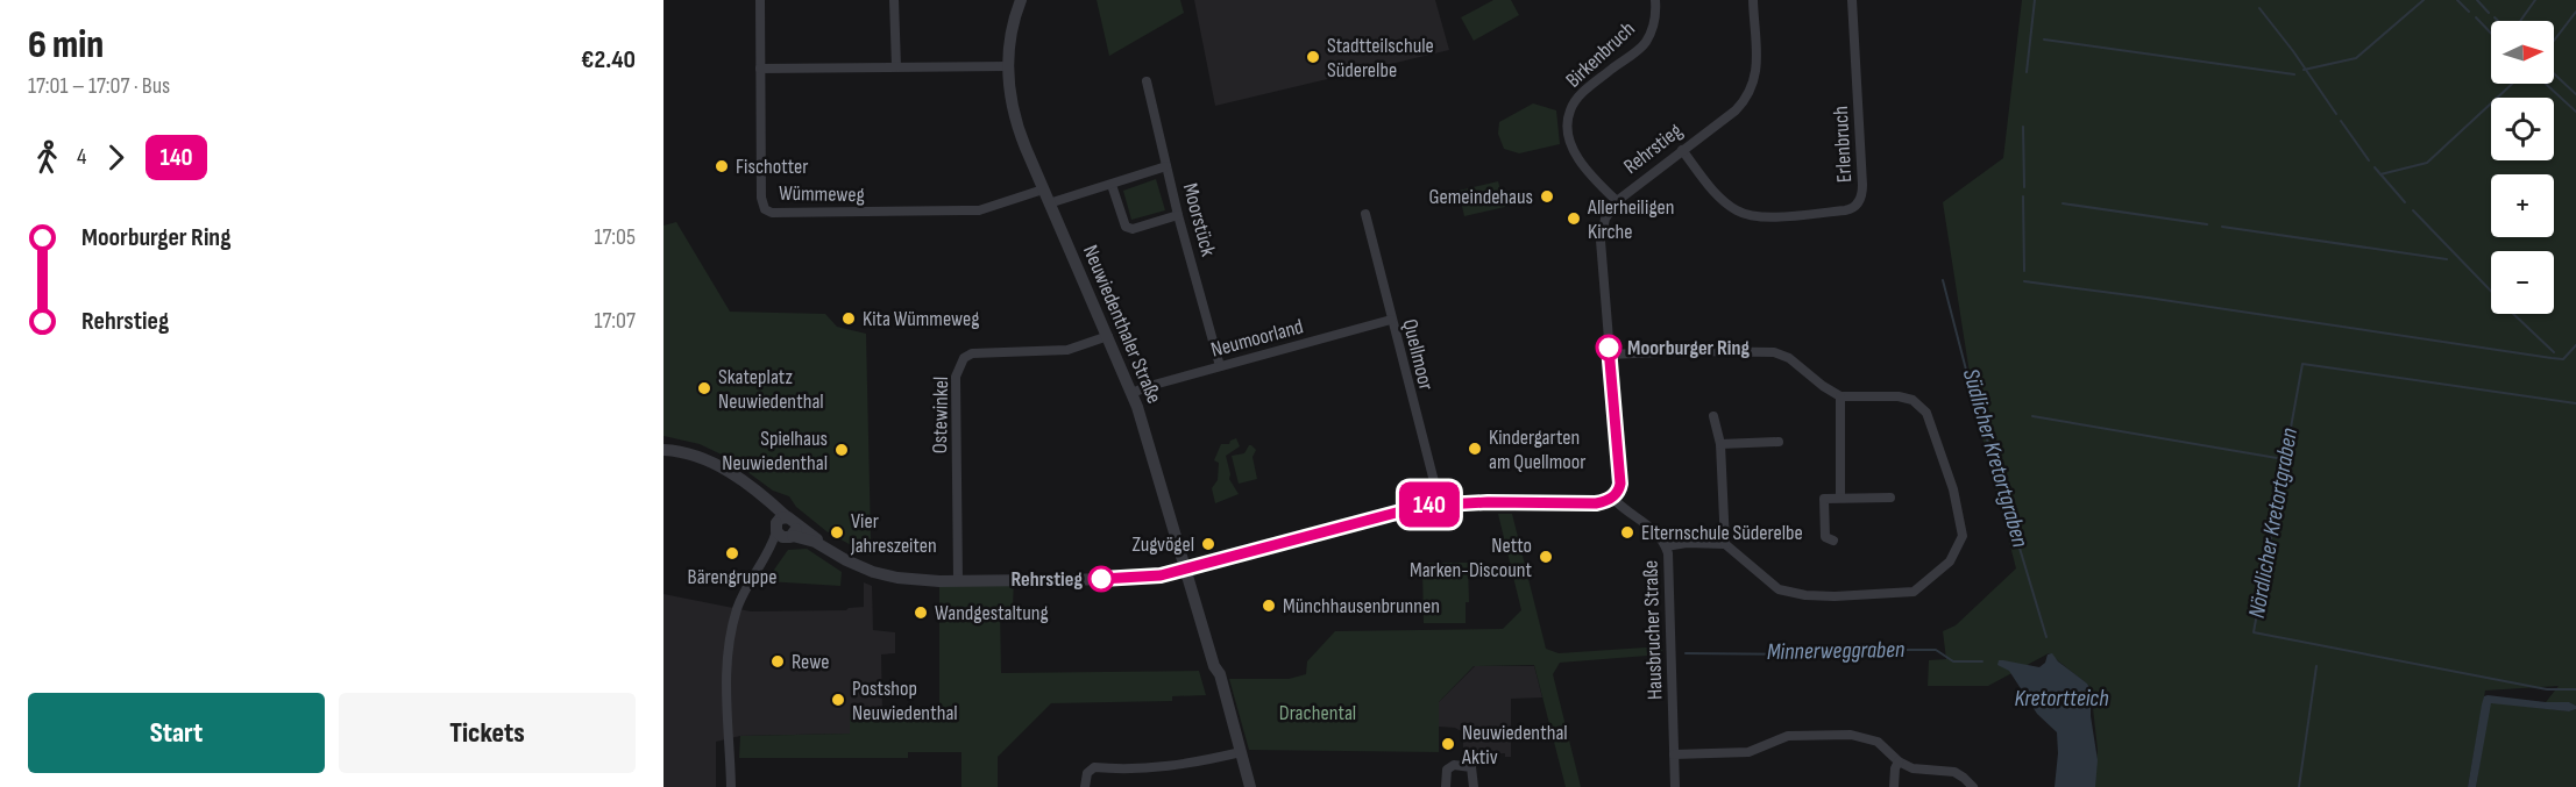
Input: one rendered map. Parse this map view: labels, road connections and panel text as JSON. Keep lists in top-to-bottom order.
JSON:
{
  "streets": {
    "street": [
      "Birkenbruch",
      "Erlenbruch",
      "Rehrstieg",
      "Wümmeweg",
      "Moorstück",
      "Neuwiedenthaler Straße",
      "Neumoorland",
      "Quellmoor",
      "Ostewinkel",
      "Hausbrucher Straße"
    ]
  },
  "crossings": [
    ["Birkenbruch", "Rehrstieg"],
    ["Erlenbruch", "Rehrstieg"],
    ["Rehrstieg", "Hausbrucher Straße"],
    ["Wümmeweg", "Neuwiedenthaler Straße"],
    ["Moorstück", "Neumoorland"],
    ["Neuwiedenthaler Straße", "Neumoorland"],
    ["Neuwiedenthaler Straße", "Ostewinkel"],
    ["Neumoorland", "Quellmoor"]
  ],
  "water": [
    "Südlicher Kretortgraben",
    "Nördlicher Kretortgraben",
    "Minnerweggraben",
    "Kretortteich"
  ],
  "parks": ["Drachental"],
  "places": [
    "Stadtteilschule Süderelbe",
    "Fischotter",
    "Gemeindehaus",
    "Allerheiligen Kirche",
    "Kita Wümmeweg",
    "Moorburger Ring",
    "Skateplatz Neuwiedenthal",
    "Kindergarten am Quellmoor",
    "Spielhaus Neuwiedenthal",
    "Vier Jahreszeiten",
    "Elternschule Süderelbe",
    "Zugvögel",
    "Bärengruppe",
    "Netto Marken-Discount",
    "Rehrstieg",
    "Münchhausenbrunnen",
    "Wandgestaltung",
    "Rewe",
    "Postshop Neuwiedenthal",
    "Neuwiedenthal Aktiv"
  ],
  "lines": ["bus line 140"],
  "north": "right",
  "page": {
    "heading": ["6 min", "17:01 – 17:07 · Bus", "€2.40"],
    "on_map": "140",
    "map_buttons": ["+", "−"],
    "legs": ["4", "140"],
    "list": [
      {
        "name": "Moorburger Ring",
        "value": "17:05"
      },
      {
        "name": "Rehrstieg",
        "value": "17:07"
      }
    ],
    "buttons": ["Start", "Tickets"]
  }
}
